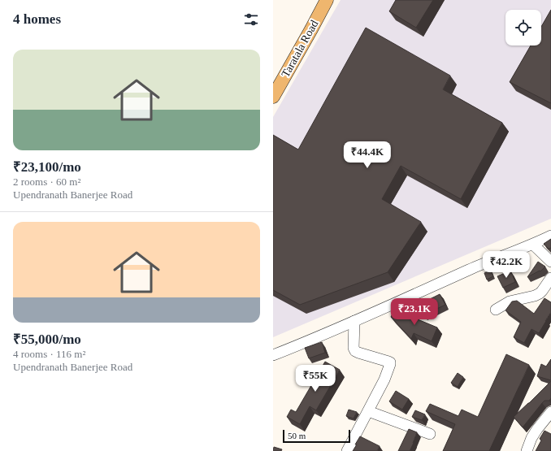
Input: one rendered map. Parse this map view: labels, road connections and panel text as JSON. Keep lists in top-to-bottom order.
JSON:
{
  "streets": {
    "main road": ["Taratala Road"]
  },
  "scale_bar": "50 m",
  "page": {
    "heading": "4 homes",
    "list": [
      {
        "name": "₹23,100/mo",
        "note": "2 rooms · 60 m² · Upendranath Banerjee Road"
      },
      {
        "name": "₹55,000/mo",
        "note": "4 rooms · 116 m² · Upendranath Banerjee Road"
      }
    ],
    "price": [
      "₹44.4K",
      "₹42.2K",
      "₹23.1K",
      "₹55K"
    ],
    "scale": "50 m"
  }
}
